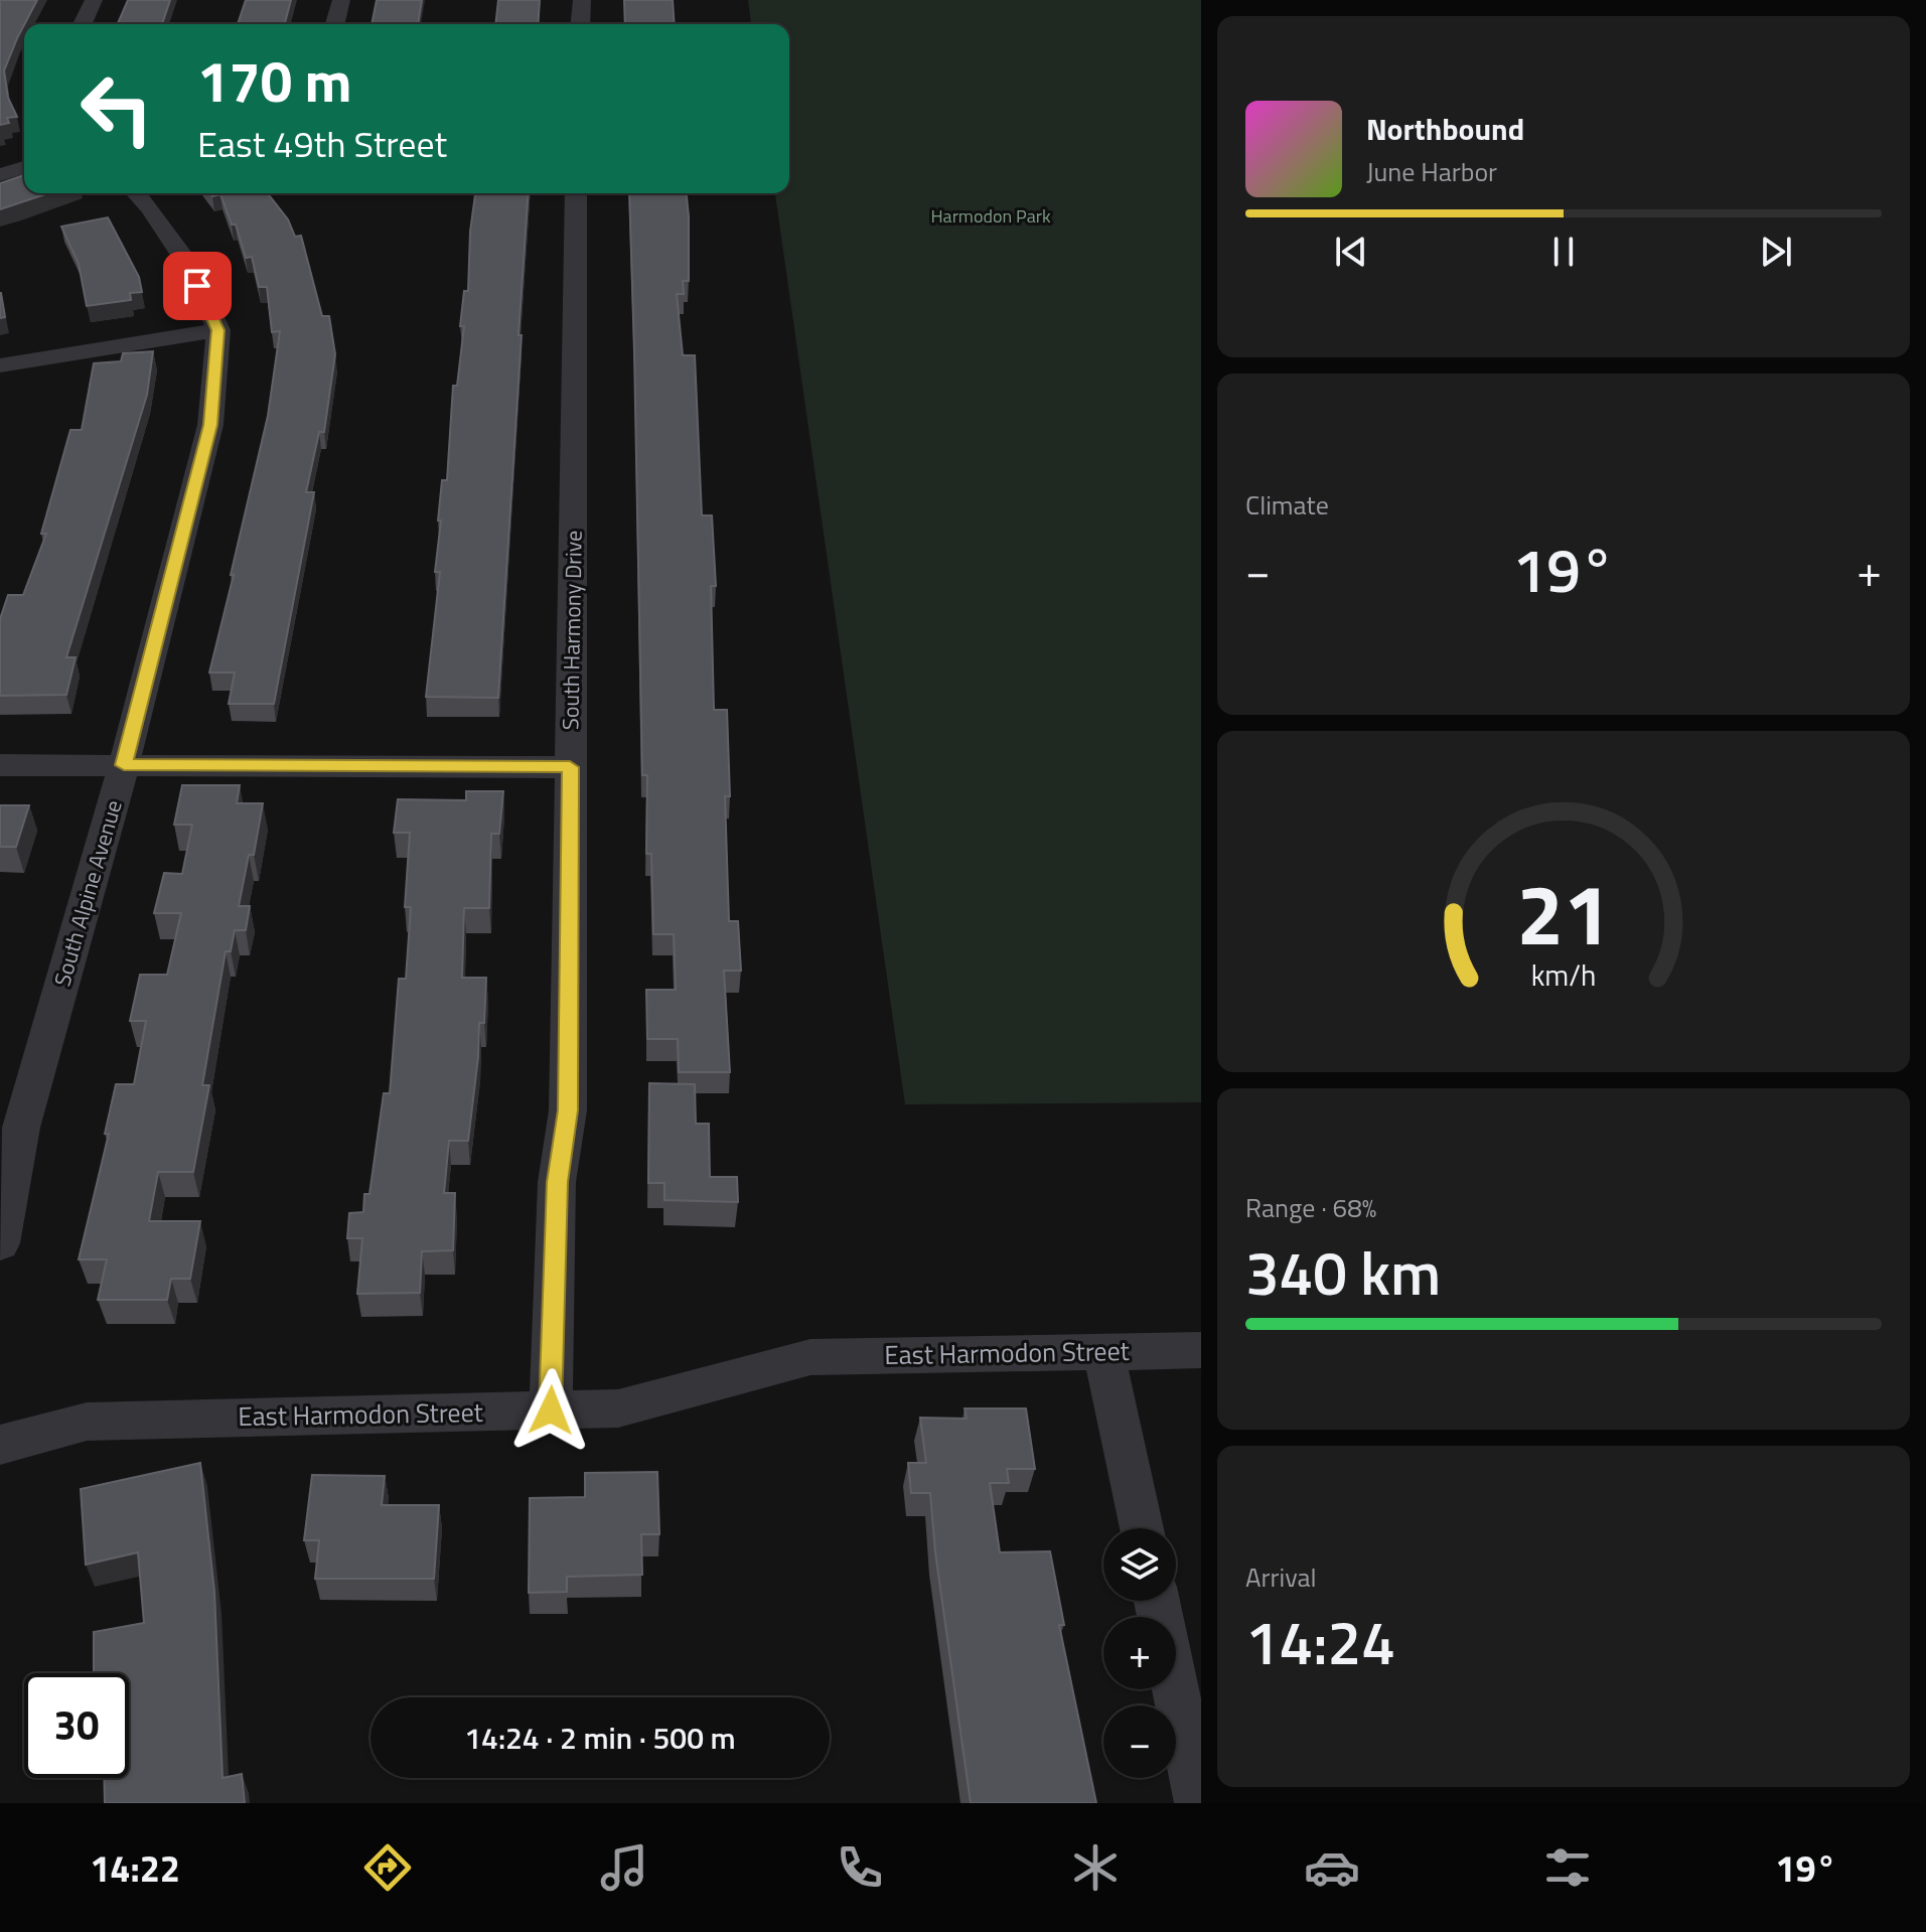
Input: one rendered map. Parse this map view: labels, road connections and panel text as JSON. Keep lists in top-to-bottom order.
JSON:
{
  "streets": {
    "street": ["South Harmony Drive", "South Alpine Avenue", "East Harmodon Street"]
  },
  "crossings": [
    ["South Harmony Drive", "East Harmodon Street"]
  ],
  "parks": ["Harmodon Park"],
  "page": {
    "turn": ["170 m", "East 49th Street"],
    "song": ["Northbound", "June Harbor"],
    "tile": [
      "Climate",
      ["Range · 68%", "340 km"],
      ["Arrival", "14:24"]
    ],
    "heat": ["−", "19°", "+"],
    "map_buttons": ["+", "−"],
    "limit": "30",
    "trip": "14:24 · 2 min · 500 m",
    "tabs": ["14:22", "19°"],
    "gauge": ["21", "km/h"]
  }
}
